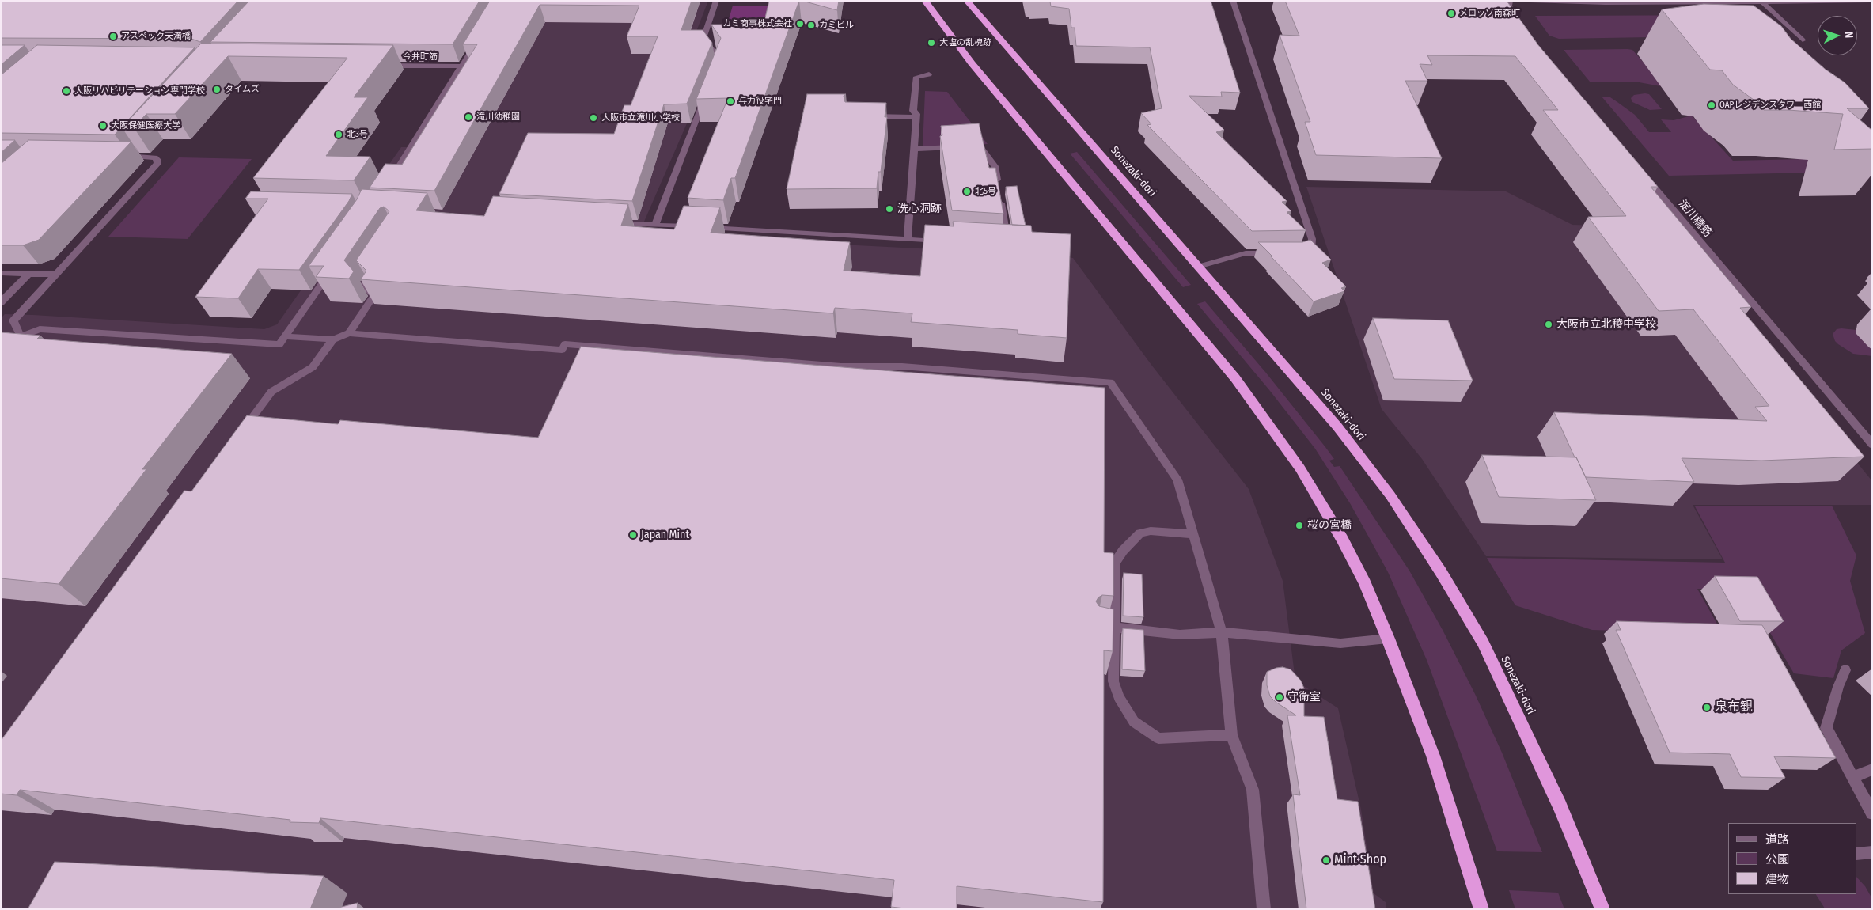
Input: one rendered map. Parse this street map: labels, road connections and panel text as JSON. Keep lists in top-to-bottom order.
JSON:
{
  "streets": {
    "highway": ["Sonezaki-dori"],
    "street": ["今井町筋", "淀川橋筋"]
  },
  "places": [
    "メロッソ南森町",
    "カミ商事株式会社",
    "カミビル",
    "アスペック天満橋",
    "大塩の乱槐跡",
    "タイムズ",
    "大阪リハビリテーション専門学校",
    "与力役宅門",
    "OAPレジデンスタワー西館",
    "滝川幼稚園",
    "大阪市立滝川小学校",
    "大阪保健医療大学",
    "北3号",
    "北5号",
    "洗心洞跡",
    "大阪市立北稜中学校",
    "桜の宮橋",
    "Japan Mint",
    "守衛室",
    "泉布観",
    "Mint Shop"
  ],
  "legend": ["道路", "公園", "建物"],
  "north": "right"
}
